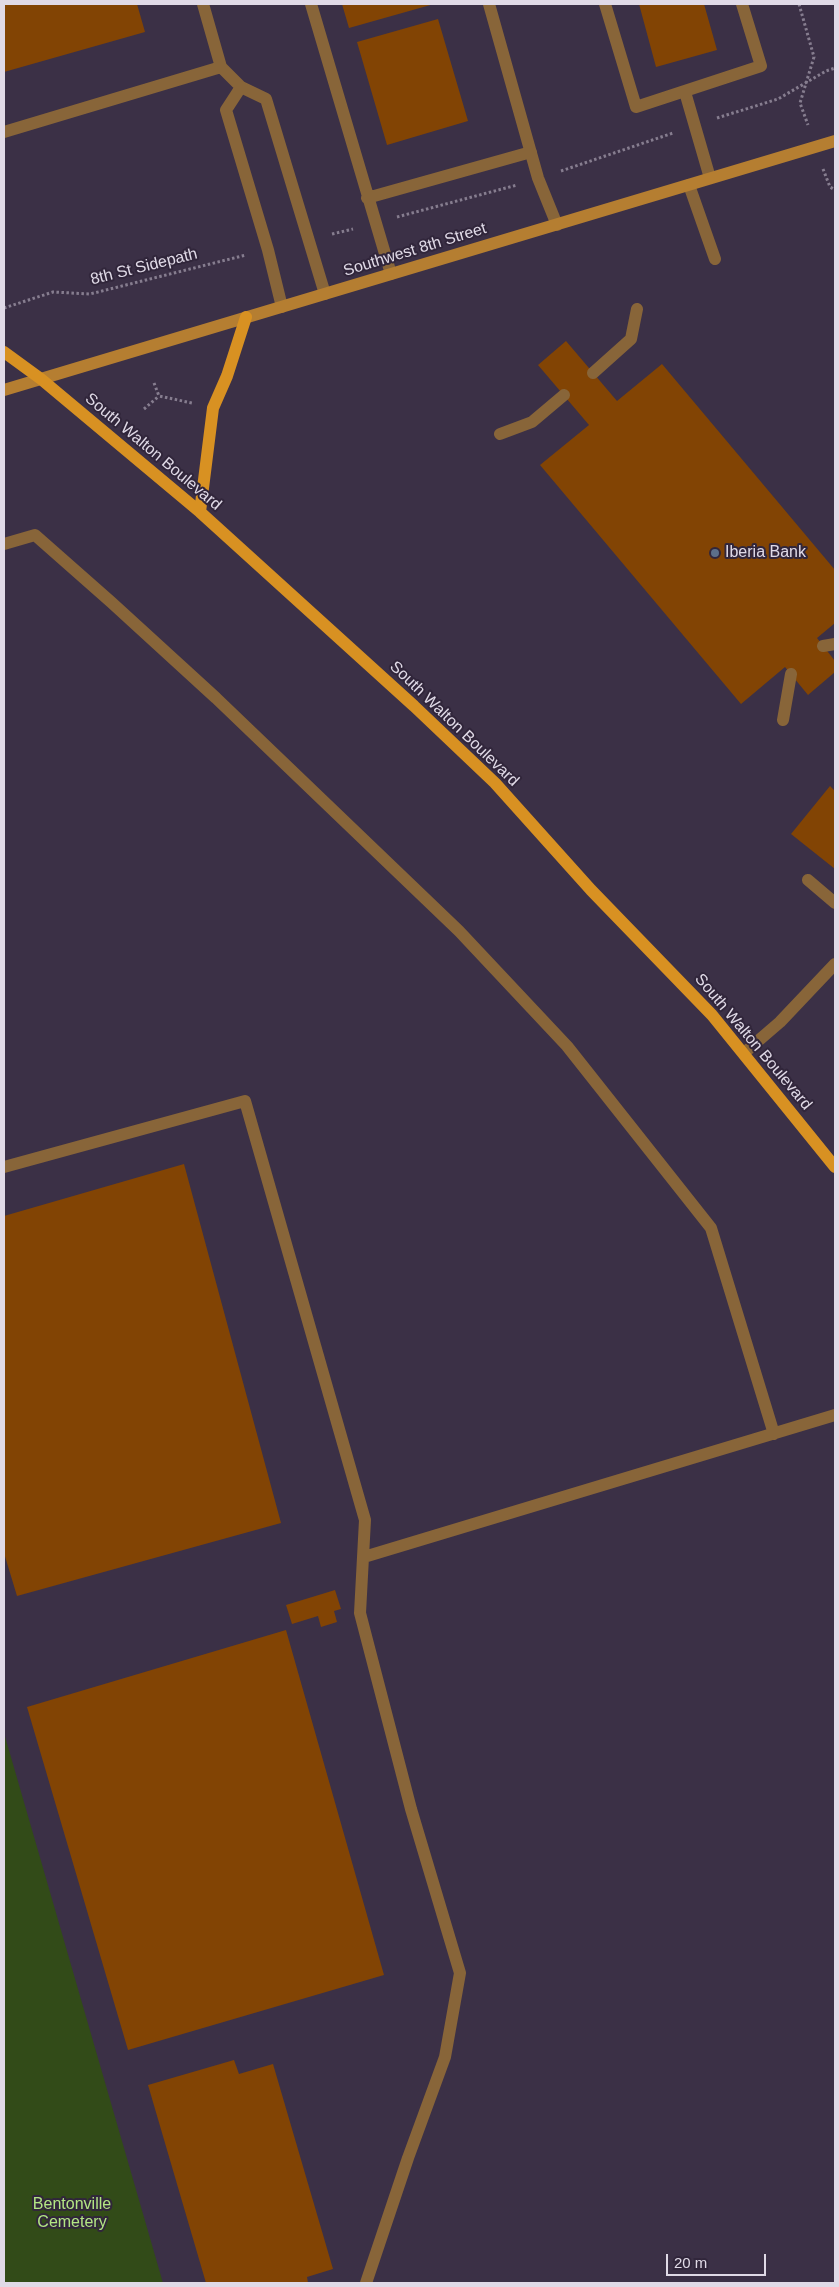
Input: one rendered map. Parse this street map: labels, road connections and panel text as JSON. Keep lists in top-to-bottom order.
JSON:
{
  "streets": {
    "main road": ["Southwest 8th Street", "South Walton Boulevard"],
    "path": ["8th St Sidepath"]
  },
  "crossings": [
    ["Southwest 8th Street", "South Walton Boulevard"]
  ],
  "parks": ["Bentonville Cemetery"],
  "places": ["Iberia Bank"],
  "scale_bar": "20 m"
}
